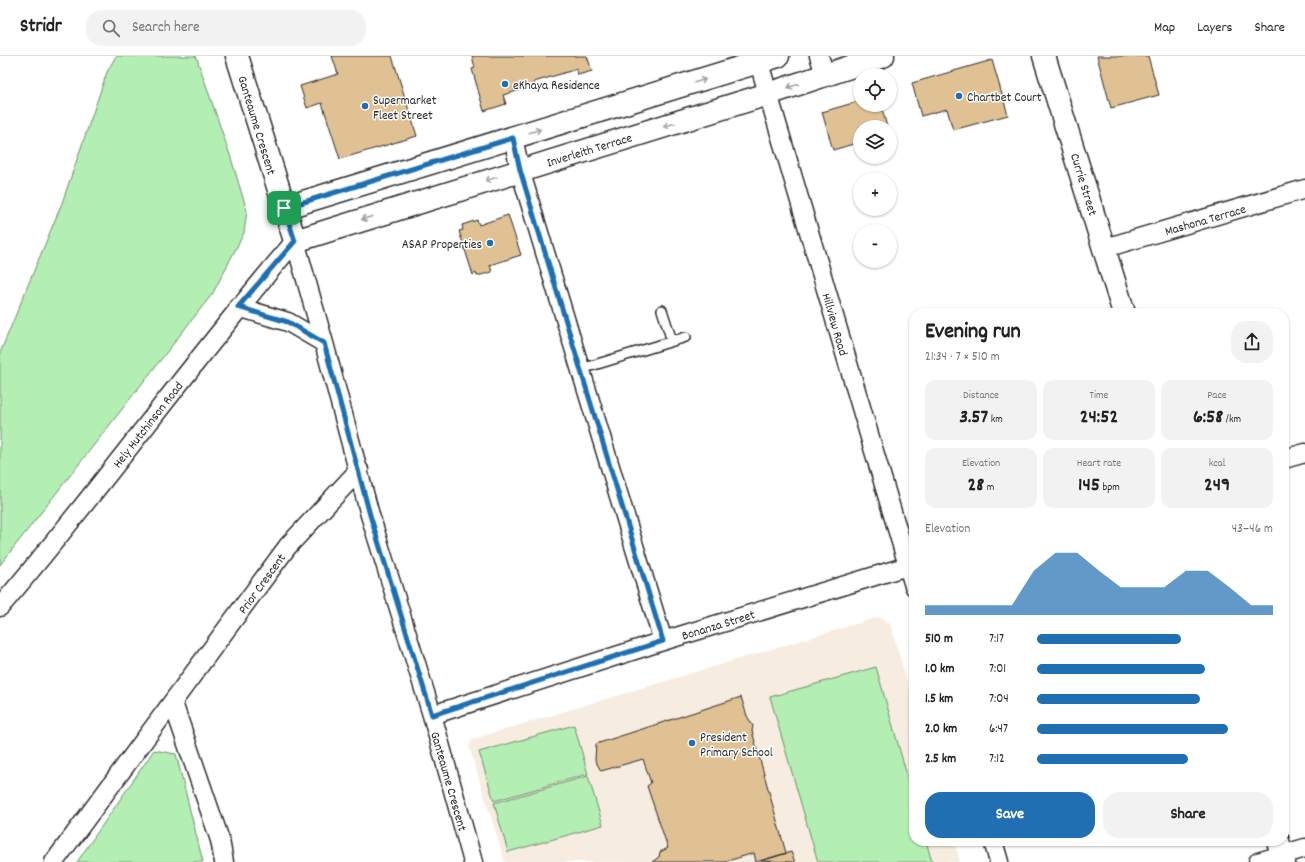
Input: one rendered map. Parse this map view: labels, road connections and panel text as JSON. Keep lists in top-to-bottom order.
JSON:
{
  "streets": {
    "street": [
      "Ganteaume Crescent",
      "Inverleith Terrace",
      "Currie Street",
      "Mashona Terrace",
      "Hillview Road",
      "Hely Hutchinson Road",
      "Prior Crescent",
      "Bonanza Street"
    ]
  },
  "crossings": [
    ["Ganteaume Crescent", "Inverleith Terrace"],
    ["Ganteaume Crescent", "Hely Hutchinson Road"],
    ["Ganteaume Crescent", "Prior Crescent"],
    ["Ganteaume Crescent", "Bonanza Street"],
    ["Inverleith Terrace", "Hillview Road"],
    ["Inverleith Terrace", "Hely Hutchinson Road"],
    ["Currie Street", "Mashona Terrace"]
  ],
  "places": [
    "eKhaya Residence",
    "Chartbet Court",
    "Supermarket Fleet Street",
    "ASAP Properties",
    "President Primary School"
  ],
  "page": {
    "header": "Stridr",
    "search": "Search here",
    "nav": ["Map", "Layers", "Share"],
    "map_buttons": ["+", "−"],
    "heading": ["Evening run", "21:34 · 7 × 510 m"],
    "stats": [
      ["Distance", "3.57 km"],
      ["Time", "24:52"],
      ["Pace", "6:58 /km"],
      ["Elevation", "28 m"],
      ["Heart rate", "145 bpm"],
      ["kcal", "249"]
    ],
    "chart": ["Elevation", "43–46 m"],
    "list": [
      {
        "name": "510 m",
        "note": "7:17"
      },
      {
        "name": "1.0 km",
        "note": "7:01"
      },
      {
        "name": "1.5 km",
        "note": "7:04"
      },
      {
        "name": "2.0 km",
        "note": "6:47"
      },
      {
        "name": "2.5 km",
        "note": "7:12"
      }
    ],
    "buttons": ["Save", "Share"]
  }
}
